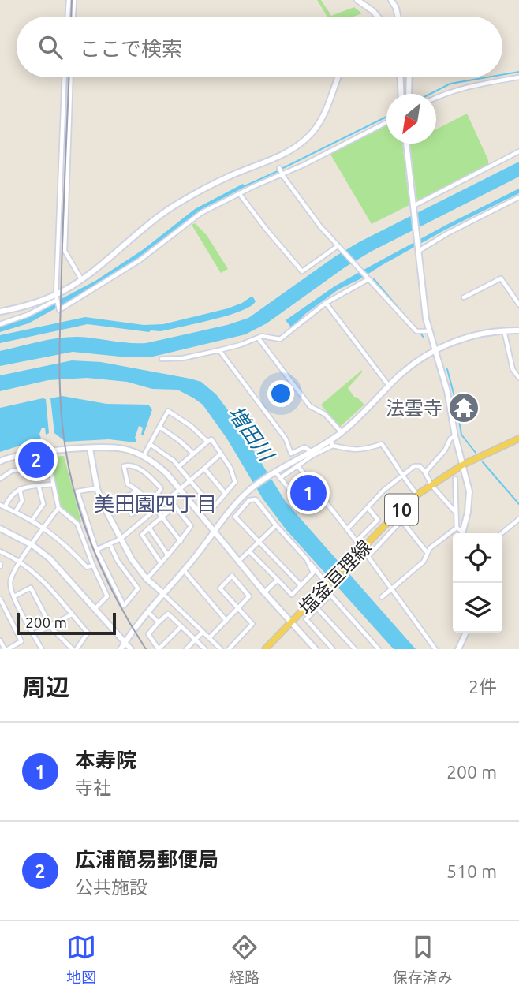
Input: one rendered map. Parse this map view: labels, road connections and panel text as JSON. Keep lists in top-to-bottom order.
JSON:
{
  "streets": {
    "main road": ["10", "塩釜亘理線"]
  },
  "districts": ["美田園四丁目"],
  "water": ["増田川"],
  "places": {
    "temple": ["法雲寺"]
  },
  "scale_bar": "200 m",
  "north": "bottom left",
  "page": {
    "search": "ここで検索",
    "pins": ["2", "1"],
    "scale": "200 m",
    "heading": ["周辺", "2件"],
    "list": [
      {
        "mark": "1",
        "name": "本寿院",
        "note": "寺社",
        "value": "200 m"
      },
      {
        "mark": "2",
        "name": "広浦簡易郵便局",
        "note": "公共施設",
        "value": "510 m"
      }
    ],
    "nav": ["地図", "経路", "保存済み"]
  }
}
